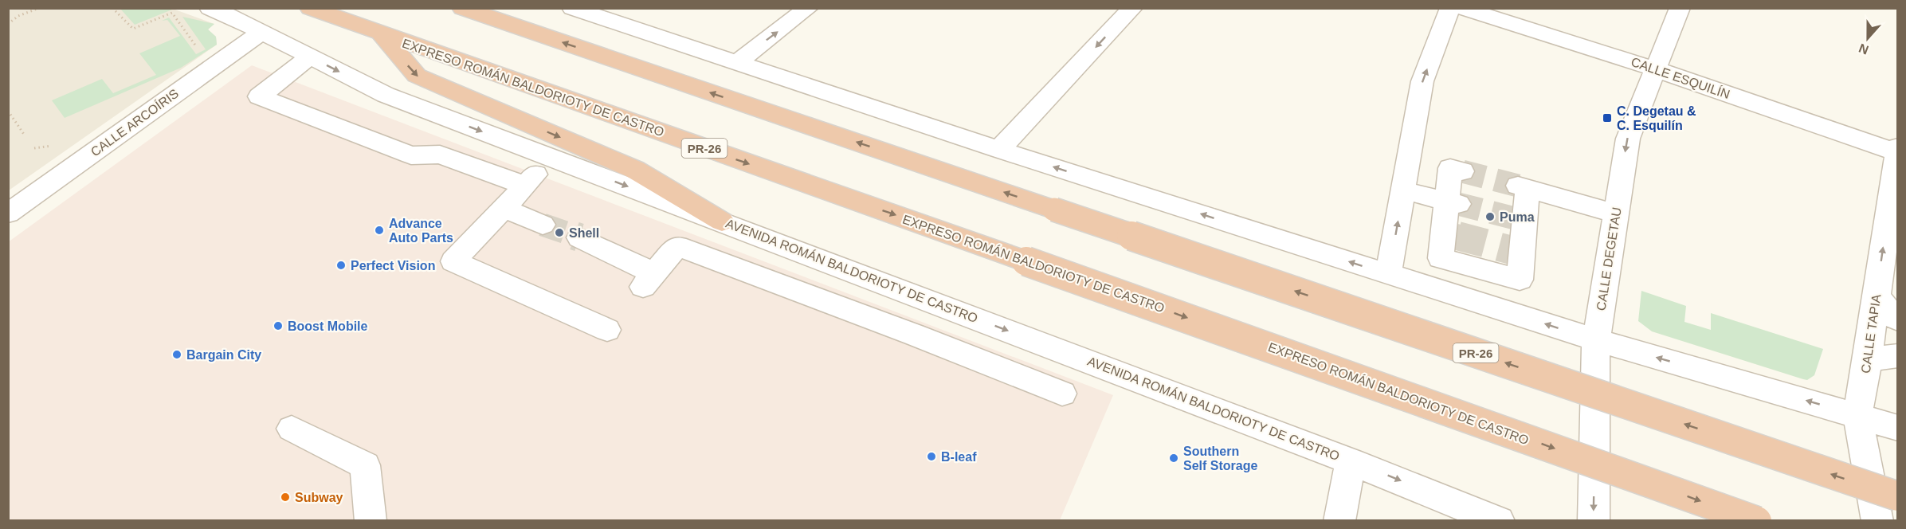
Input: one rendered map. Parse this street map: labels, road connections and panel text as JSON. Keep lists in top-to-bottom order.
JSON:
{
  "streets": {
    "highway": ["EXPRESO ROMÁN BALDORIOTY DE CASTRO", "PR-26"],
    "street": [
      "CALLE ESQUILÍN",
      "CALLE ARCOÍRIS",
      "CALLE DEGETAU",
      "AVENIDA ROMÁN BALDORIOTY DE CASTRO",
      "CALLE TAPIA"
    ]
  },
  "crossings": [
    ["CALLE ESQUILÍN", "CALLE DEGETAU"],
    ["CALLE ESQUILÍN", "CALLE TAPIA"],
    ["CALLE ARCOÍRIS", "AVENIDA ROMÁN BALDORIOTY DE CASTRO"]
  ],
  "one_way": ["CALLE TAPIA"],
  "places": {
    "transit": ["C. Degetau & C. Esquilín"],
    "other": [
      "Puma",
      "Advance Auto Parts",
      "Shell",
      "Perfect Vision",
      "Boost Mobile",
      "Bargain City",
      "B-leaf",
      "Southern Self Storage",
      "Subway"
    ]
  },
  "north": "bottom"
}
